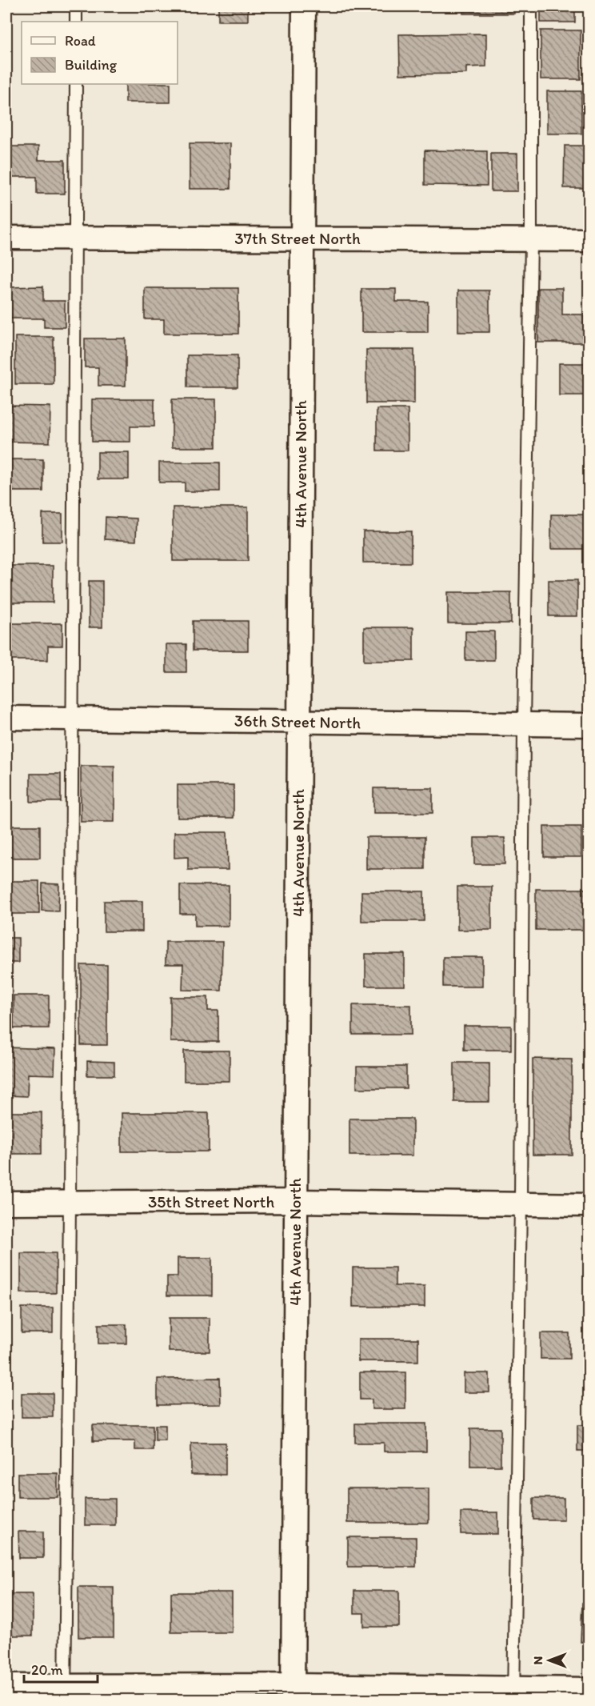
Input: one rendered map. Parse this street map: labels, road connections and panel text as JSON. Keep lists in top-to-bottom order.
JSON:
{
  "streets": {
    "street": [
      "37th Street North",
      "4th Avenue North",
      "36th Street North",
      "35th Street North"
    ]
  },
  "crossings": [
    ["37th Street North", "4th Avenue North"],
    ["4th Avenue North", "36th Street North"],
    ["4th Avenue North", "35th Street North"]
  ],
  "legend": ["Road", "Building"],
  "scale_bar": "20 m",
  "north": "left"
}
